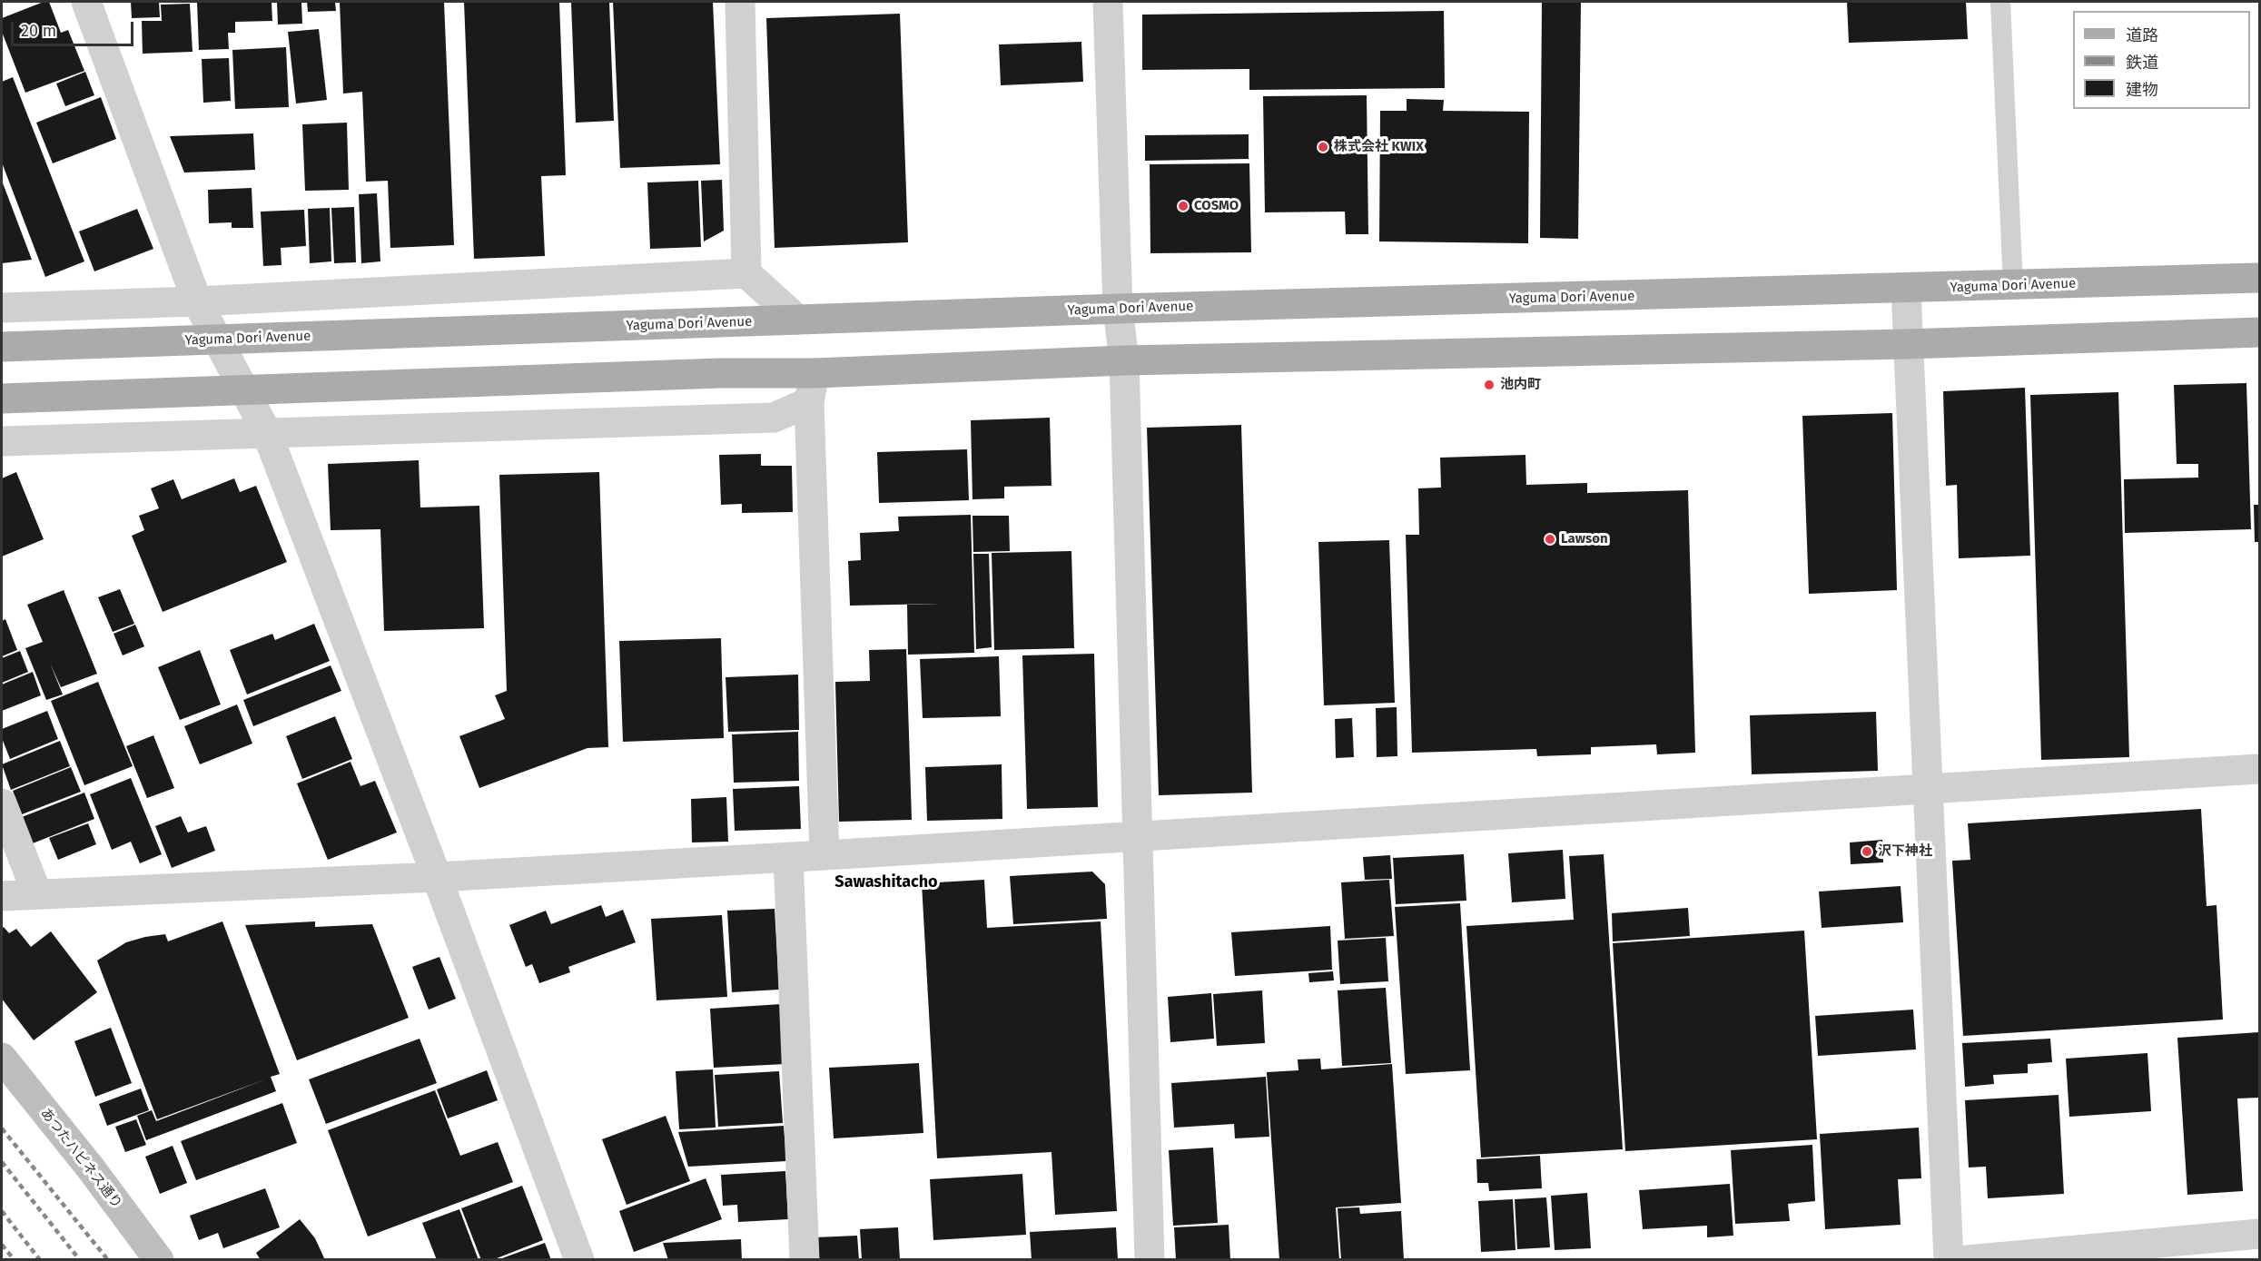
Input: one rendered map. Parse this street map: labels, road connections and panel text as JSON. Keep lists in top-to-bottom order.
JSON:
{
  "streets": {
    "main road": ["Yaguma Dori Avenue"],
    "street": ["あつたハピネス通り"]
  },
  "districts": ["Sawashitacho"],
  "places": [
    "株式会社 KWIX",
    "COSMO",
    "池内町",
    "Lawson",
    "沢下神社"
  ],
  "legend": ["道路", "鉄道", "建物"],
  "scale_bar": "20 m"
}
